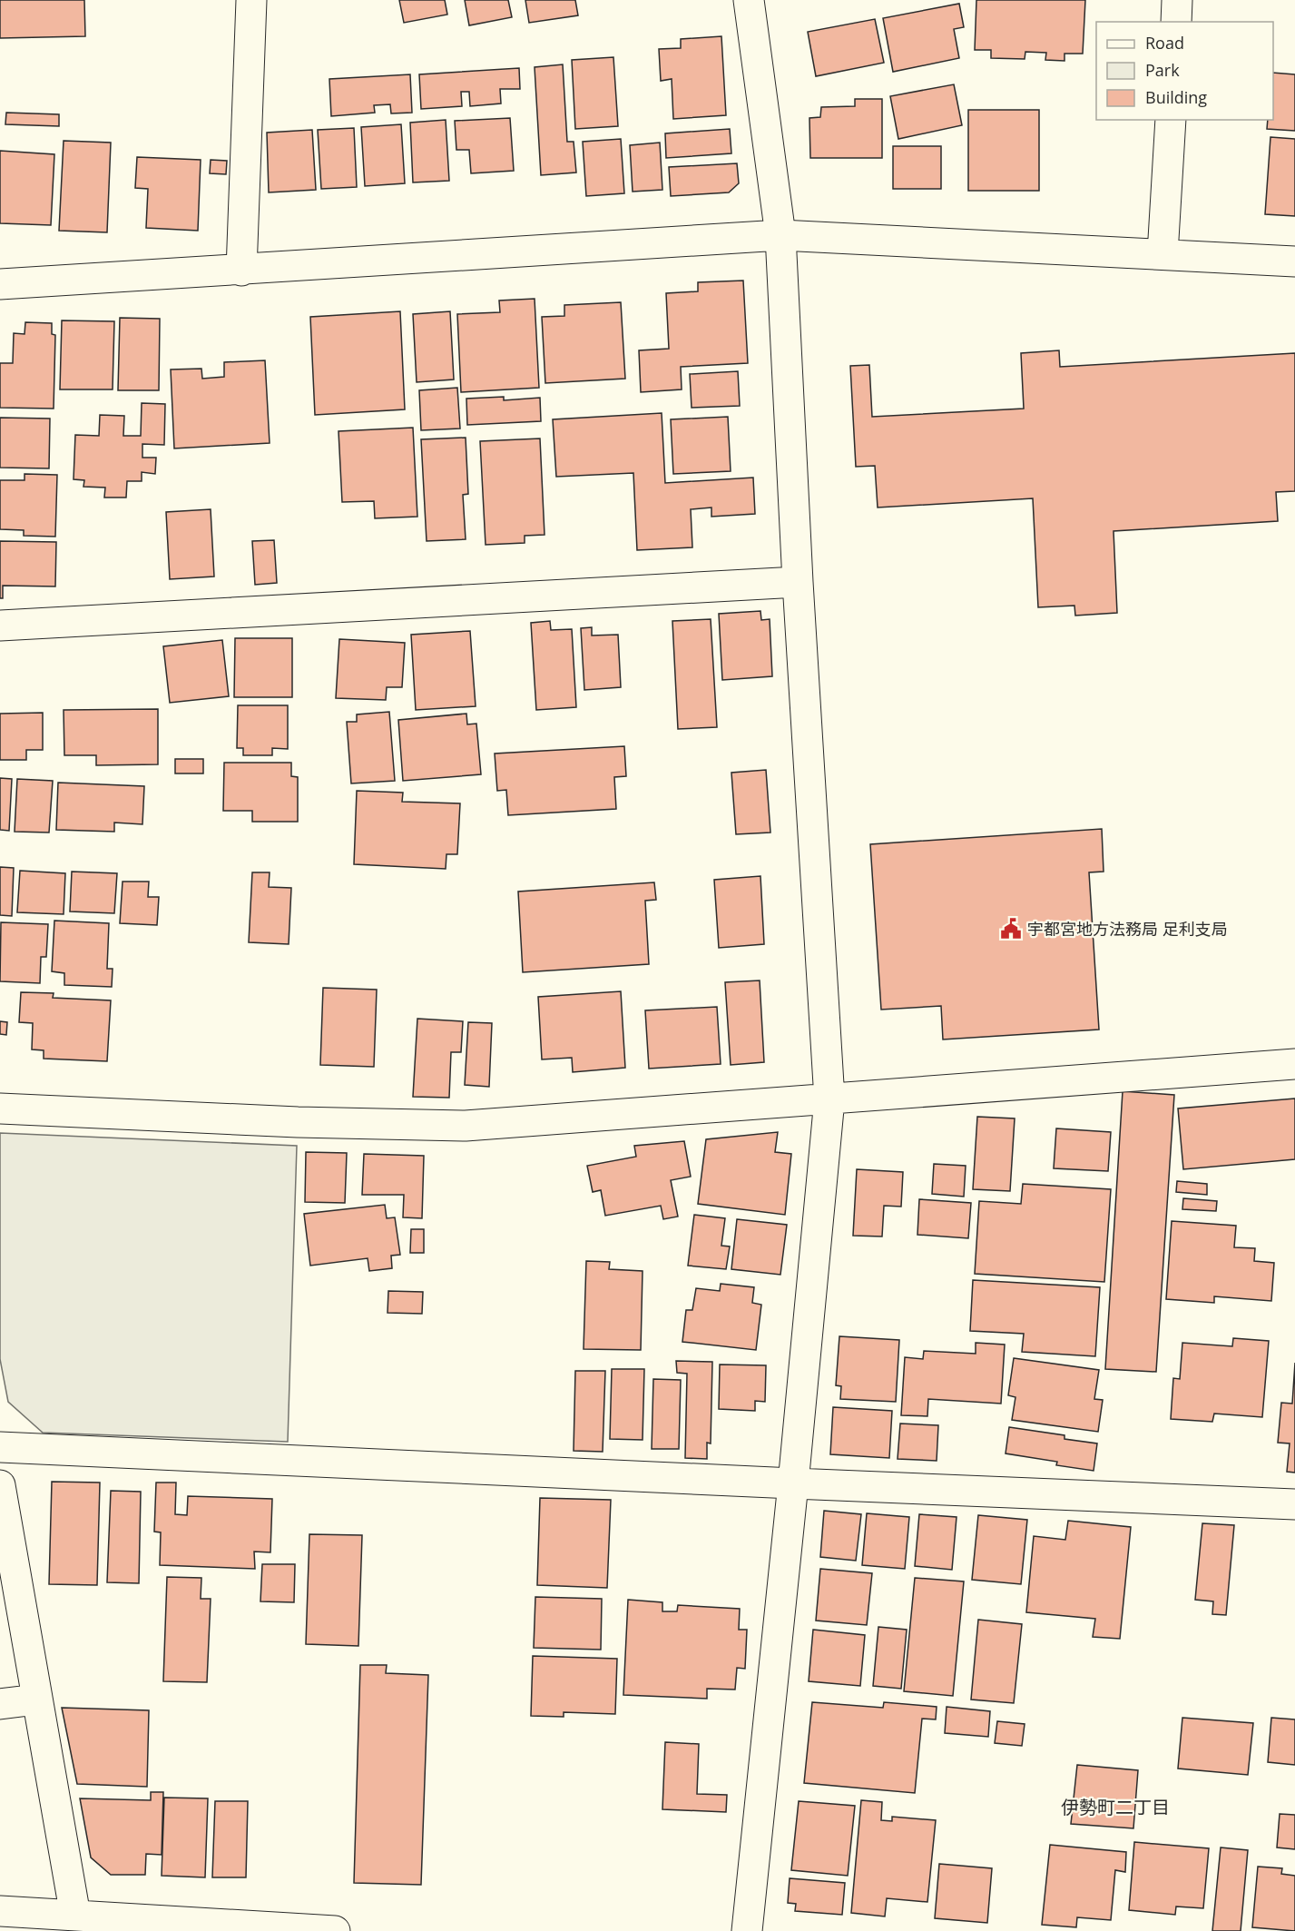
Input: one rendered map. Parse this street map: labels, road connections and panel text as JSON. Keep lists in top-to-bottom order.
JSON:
{
  "districts": ["伊勢町二丁目"],
  "places": {
    "public building": ["宇都宮地方法務局 足利支局"]
  },
  "legend": ["Road", "Park", "Building"]
}
